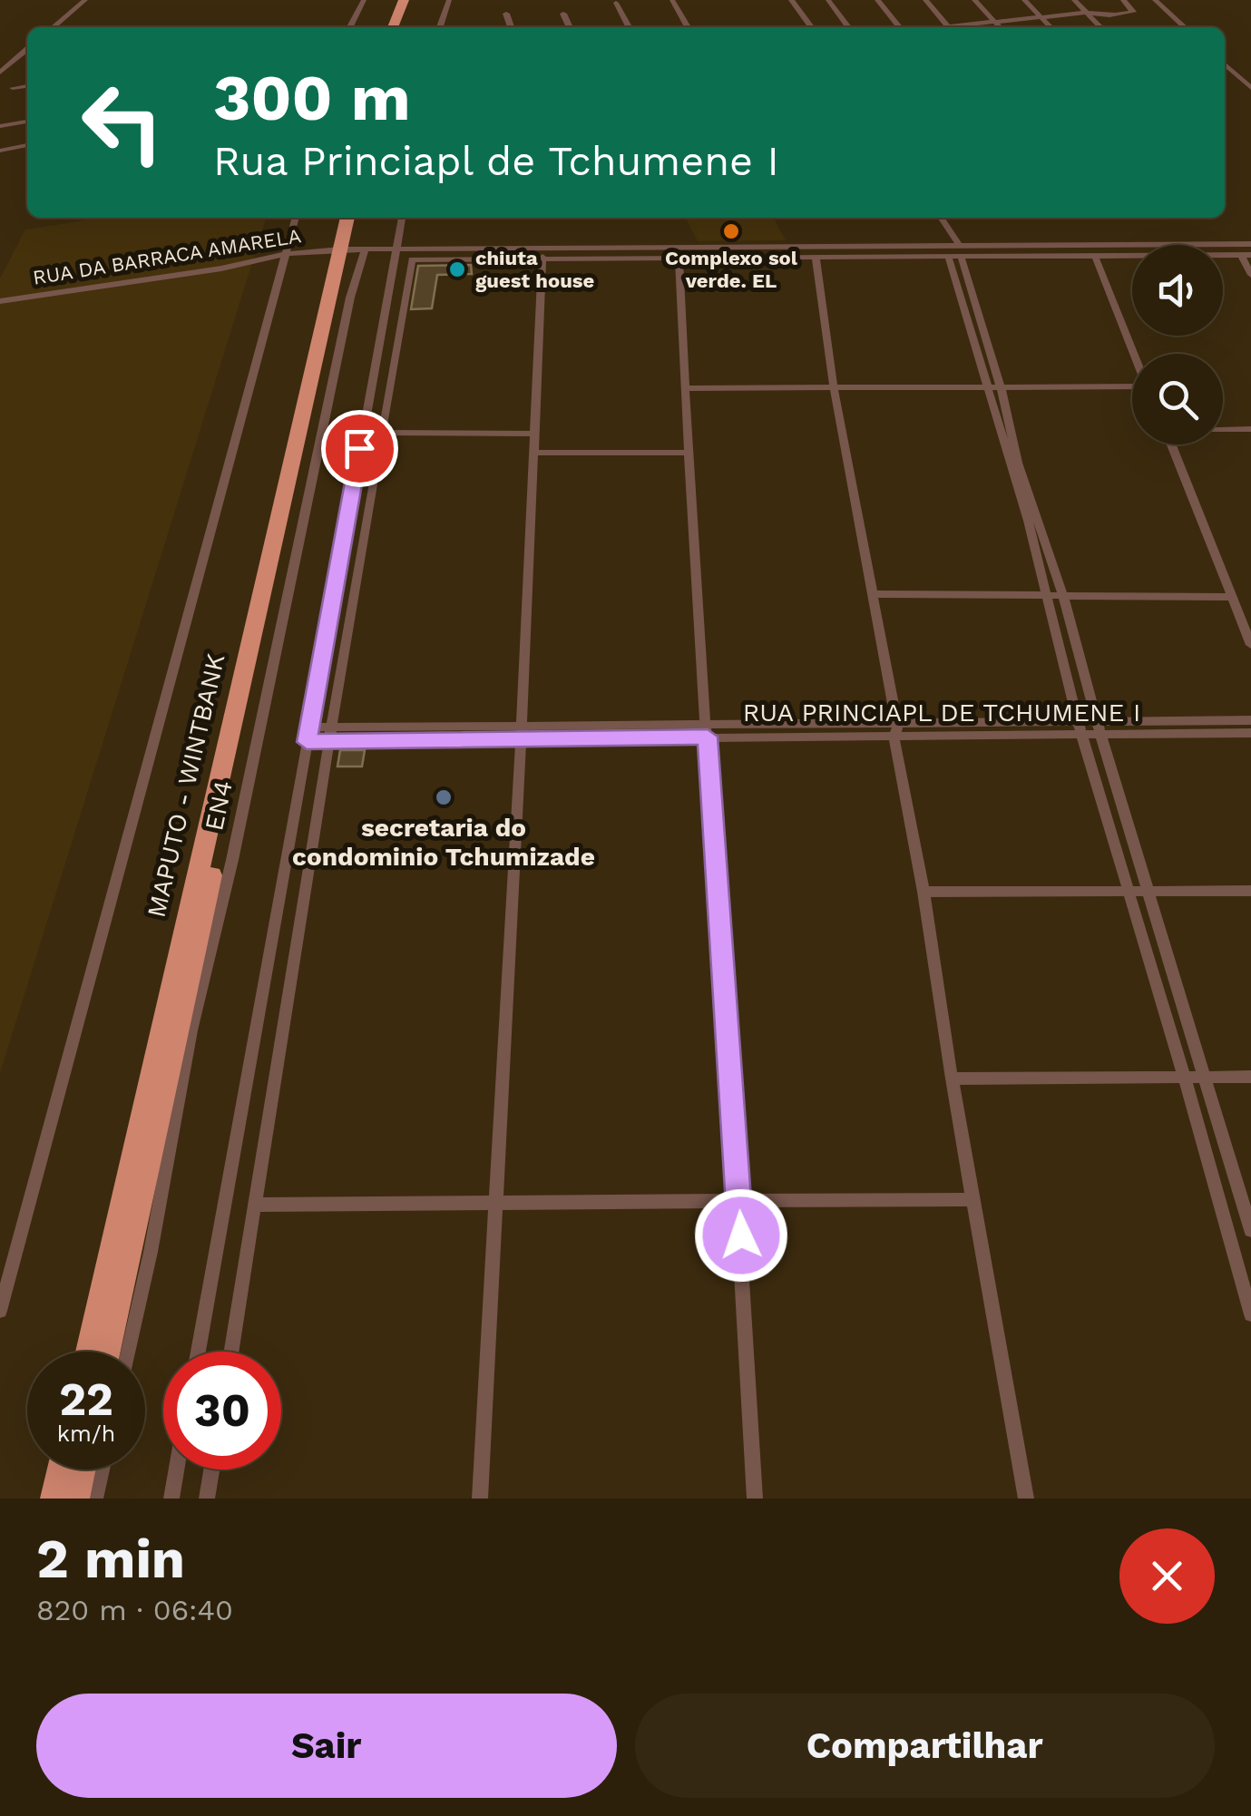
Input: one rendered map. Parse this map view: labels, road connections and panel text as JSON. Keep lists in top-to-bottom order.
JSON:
{
  "streets": {
    "highway": ["MAPUTO - WINTBANK"],
    "street": ["RUA DA BARRACA AMARELA", "RUA PRINCIAPL DE TCHUMENE I", "EN4"]
  },
  "crossings": [
    ["RUA DA BARRACA AMARELA", "MAPUTO - WINTBANK"],
    ["RUA DA BARRACA AMARELA", "EN4"],
    ["MAPUTO - WINTBANK", "EN4"]
  ],
  "places": ["Complexo sol verde. EL", "chiuta guest house", "secretaria do condominio Tchumizade"],
  "page": {
    "turn": ["300 m", "Rua Princiapl de Tchumene I"],
    "speed": "22 km/h",
    "limit": "30",
    "heading": ["2 min", "820 m · 06:40"],
    "buttons": ["Sair", "Compartilhar"]
  }
}
